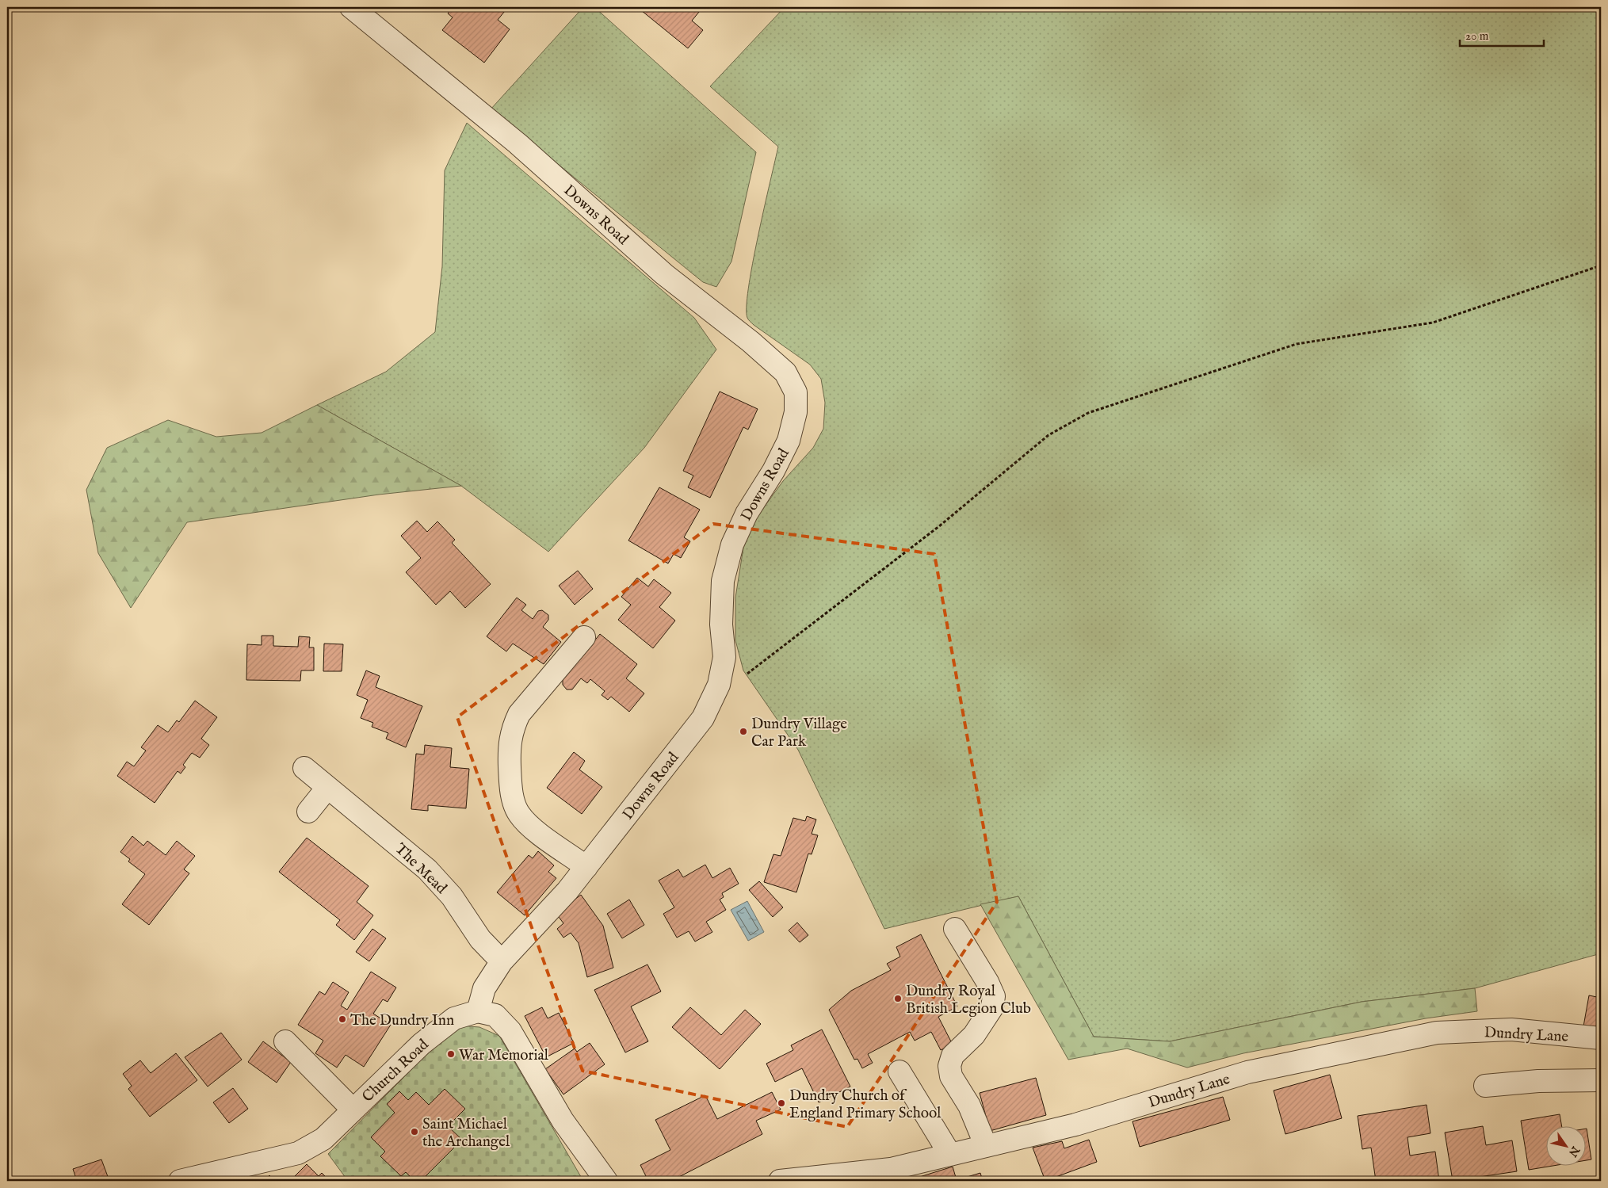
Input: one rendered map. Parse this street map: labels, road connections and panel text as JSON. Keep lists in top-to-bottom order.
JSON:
{
  "streets": {
    "street": [
      "Downs Road",
      "The Mead",
      "Dundry Lane",
      "Church Road"
    ]
  },
  "crossings": [
    ["Downs Road", "The Mead"],
    ["Downs Road", "Church Road"]
  ],
  "places": [
    "Dundry Village Car Park",
    "Dundry Royal British Legion Club",
    "The Dundry Inn",
    "War Memorial",
    "Dundry Church of England Primary School",
    "Saint Michael the Archangel"
  ],
  "scale_bar": "20 m",
  "north": "bottom right"
}
